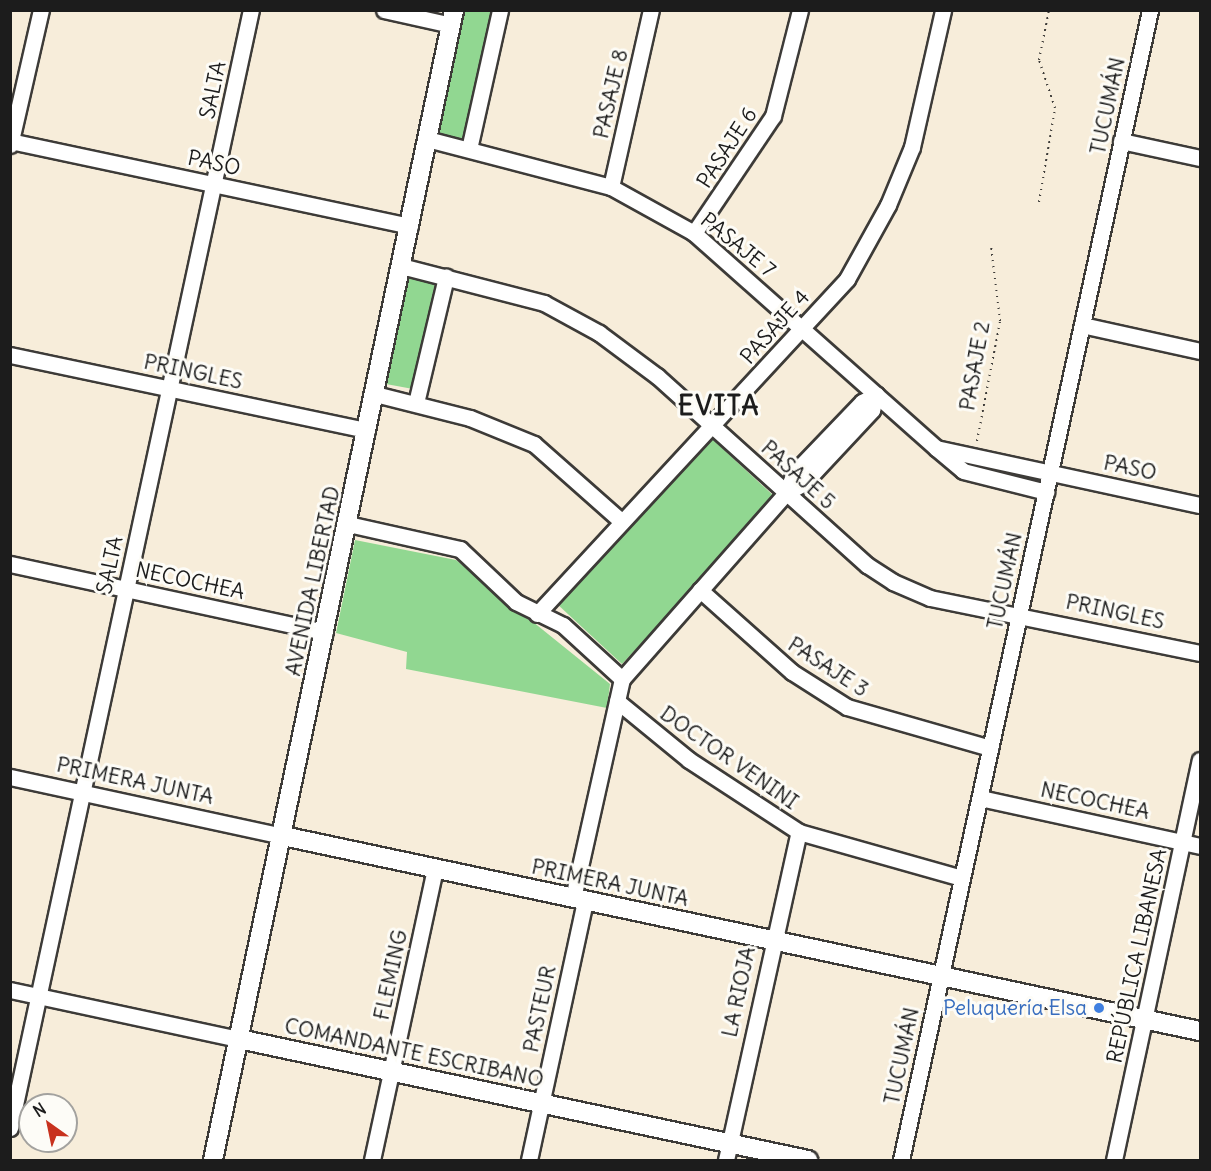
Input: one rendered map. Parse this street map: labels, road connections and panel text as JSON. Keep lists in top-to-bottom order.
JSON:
{
  "streets": {
    "main road": ["AVENIDA LIBERTAD", "PRIMERA JUNTA", "COMANDANTE ESCRIBANO"],
    "street": [
      "SALTA",
      "PASAJE 8",
      "TUCUMÁN",
      "PASAJE 6",
      "PASO",
      "PASAJE 7",
      "PASAJE 4",
      "PRINGLES",
      "PASAJE 5",
      "NECOCHEA",
      "PASAJE 3",
      "DOCTOR VENINI",
      "REPÚBLICA LIBANESA",
      "FLEMING",
      "LA RIOJA",
      "PASTEUR"
    ],
    "path": ["PASAJE 2"]
  },
  "crossings": [
    ["SALTA", "PASO"],
    ["SALTA", "PRINGLES"],
    ["SALTA", "NECOCHEA"],
    ["SALTA", "PRIMERA JUNTA"],
    ["SALTA", "COMANDANTE ESCRIBANO"],
    ["PASAJE 8", "PASAJE 7"],
    ["TUCUMÁN", "PASO"],
    ["TUCUMÁN", "PASAJE 7"],
    ["TUCUMÁN", "PRINGLES"],
    ["TUCUMÁN", "PASAJE 5"],
    ["TUCUMÁN", "NECOCHEA"],
    ["TUCUMÁN", "PASAJE 3"],
    ["TUCUMÁN", "DOCTOR VENINI"],
    ["TUCUMÁN", "PRIMERA JUNTA"],
    ["PASAJE 6", "PASAJE 7"],
    ["PASO", "AVENIDA LIBERTAD"],
    ["PASAJE 7", "PASAJE 4"],
    ["PASAJE 7", "AVENIDA LIBERTAD"],
    ["PASAJE 4", "PASAJE 5"],
    ["PRINGLES", "PASAJE 5"],
    ["PRINGLES", "AVENIDA LIBERTAD"],
    ["PASAJE 5", "AVENIDA LIBERTAD"],
    ["NECOCHEA", "AVENIDA LIBERTAD"],
    ["NECOCHEA", "REPÚBLICA LIBANESA"],
    ["AVENIDA LIBERTAD", "PRIMERA JUNTA"],
    ["AVENIDA LIBERTAD", "COMANDANTE ESCRIBANO"],
    ["DOCTOR VENINI", "LA RIOJA"],
    ["DOCTOR VENINI", "PASTEUR"],
    ["PRIMERA JUNTA", "REPÚBLICA LIBANESA"],
    ["PRIMERA JUNTA", "FLEMING"],
    ["PRIMERA JUNTA", "LA RIOJA"],
    ["PRIMERA JUNTA", "PASTEUR"],
    ["FLEMING", "COMANDANTE ESCRIBANO"],
    ["LA RIOJA", "COMANDANTE ESCRIBANO"],
    ["PASTEUR", "COMANDANTE ESCRIBANO"]
  ],
  "districts": ["EVITA"],
  "places": ["Peluquería Elsa"],
  "north": "top left"
}
